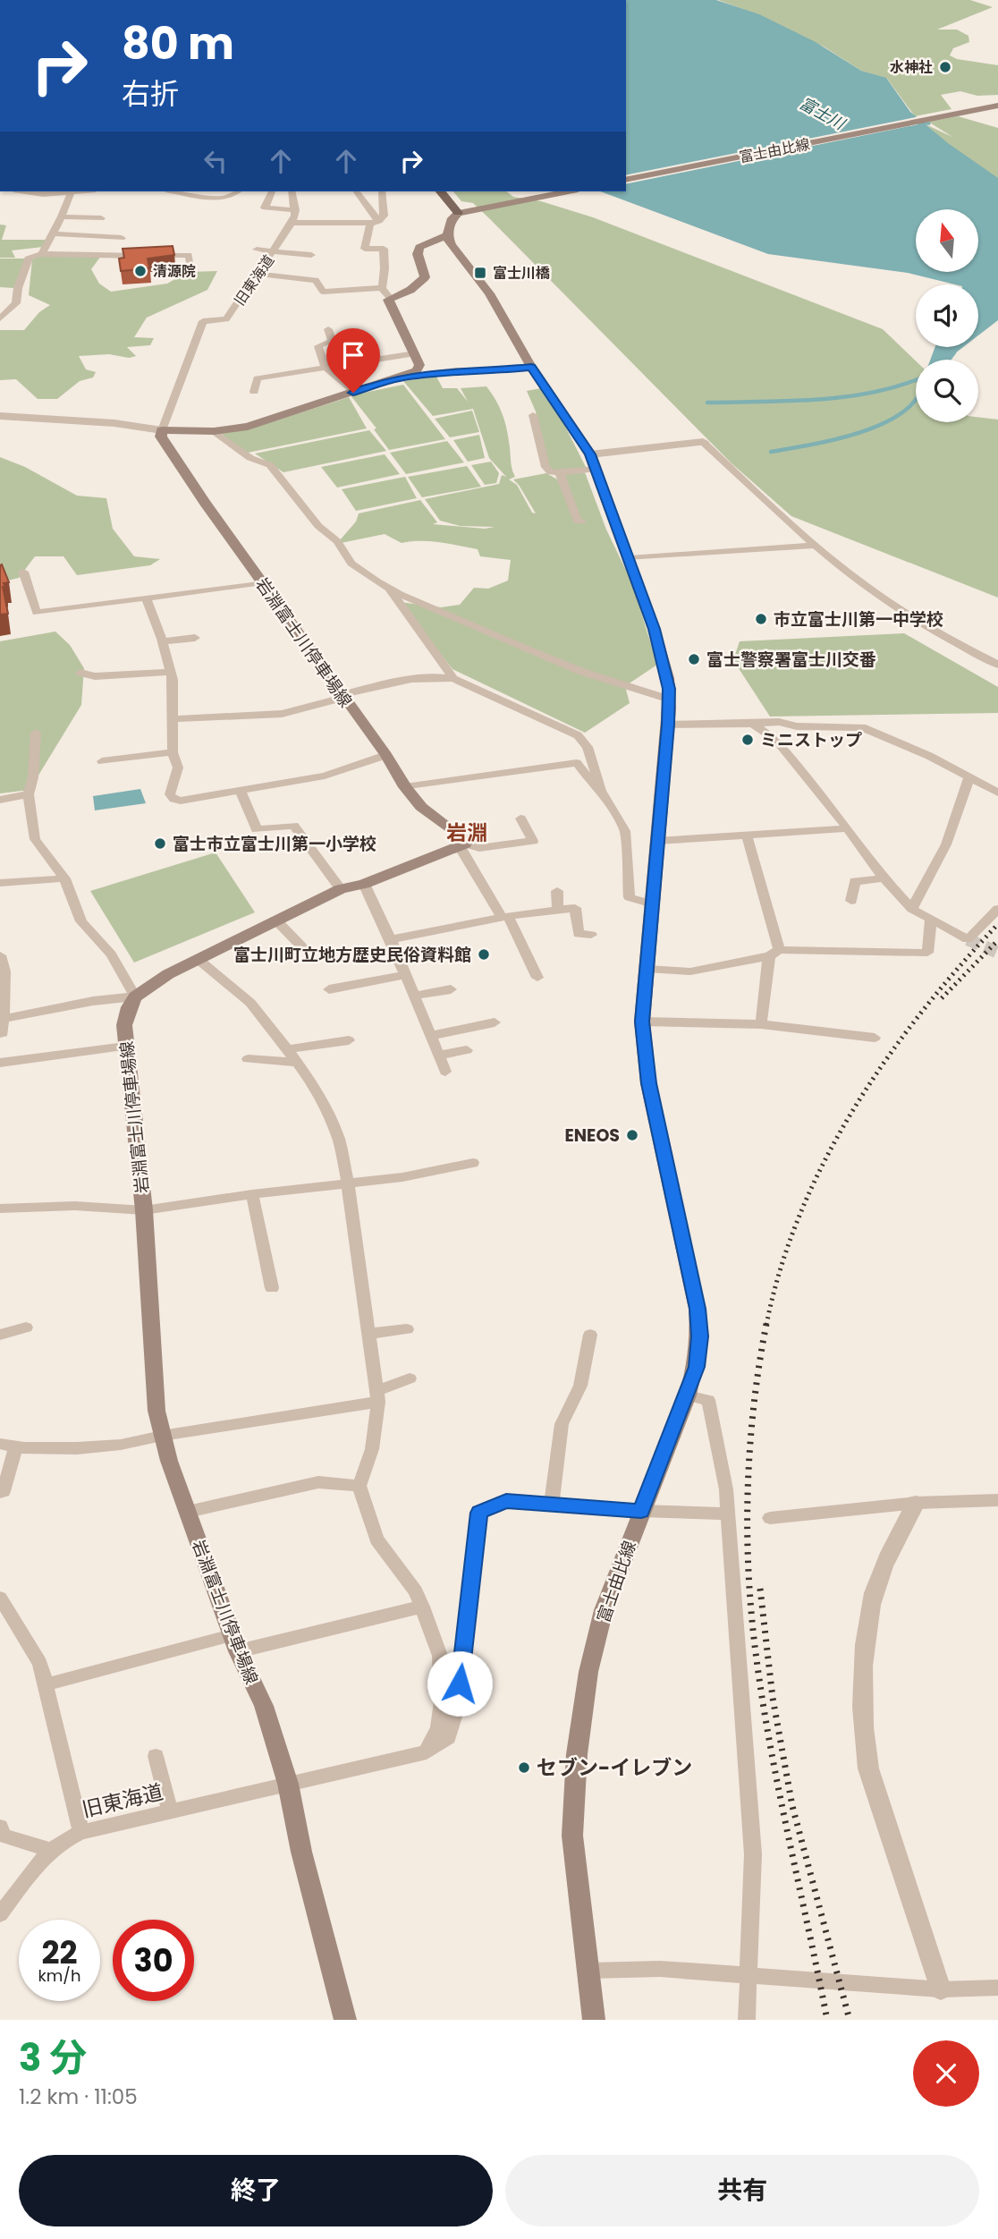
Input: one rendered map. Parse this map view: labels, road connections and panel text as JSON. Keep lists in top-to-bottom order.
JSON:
{
  "streets": {
    "main road": ["富士由比線", "岩淵富士川停車場線"],
    "street": ["旧東海道"]
  },
  "crossings": [
    ["旧東海道", "岩淵富士川停車場線"]
  ],
  "districts": ["岩淵"],
  "water": ["富士川"],
  "places": {
    "other": [
      "水神社",
      "清源院",
      "市立富士川第一中学校",
      "富士警察署富士川交番",
      "ミニストップ",
      "富士市立富士川第一小学校",
      "富士川町立地方歴史民俗資料館",
      "ENEOS",
      "セブン-イレブン"
    ],
    "transit": ["富士川橋"]
  },
  "north": "top",
  "page": {
    "turn": ["80 m", "右折"],
    "speed": "22 km/h",
    "limit": "30",
    "heading": ["3 分", "1.2 km · 11:05"],
    "buttons": ["終了", "共有"]
  }
}
